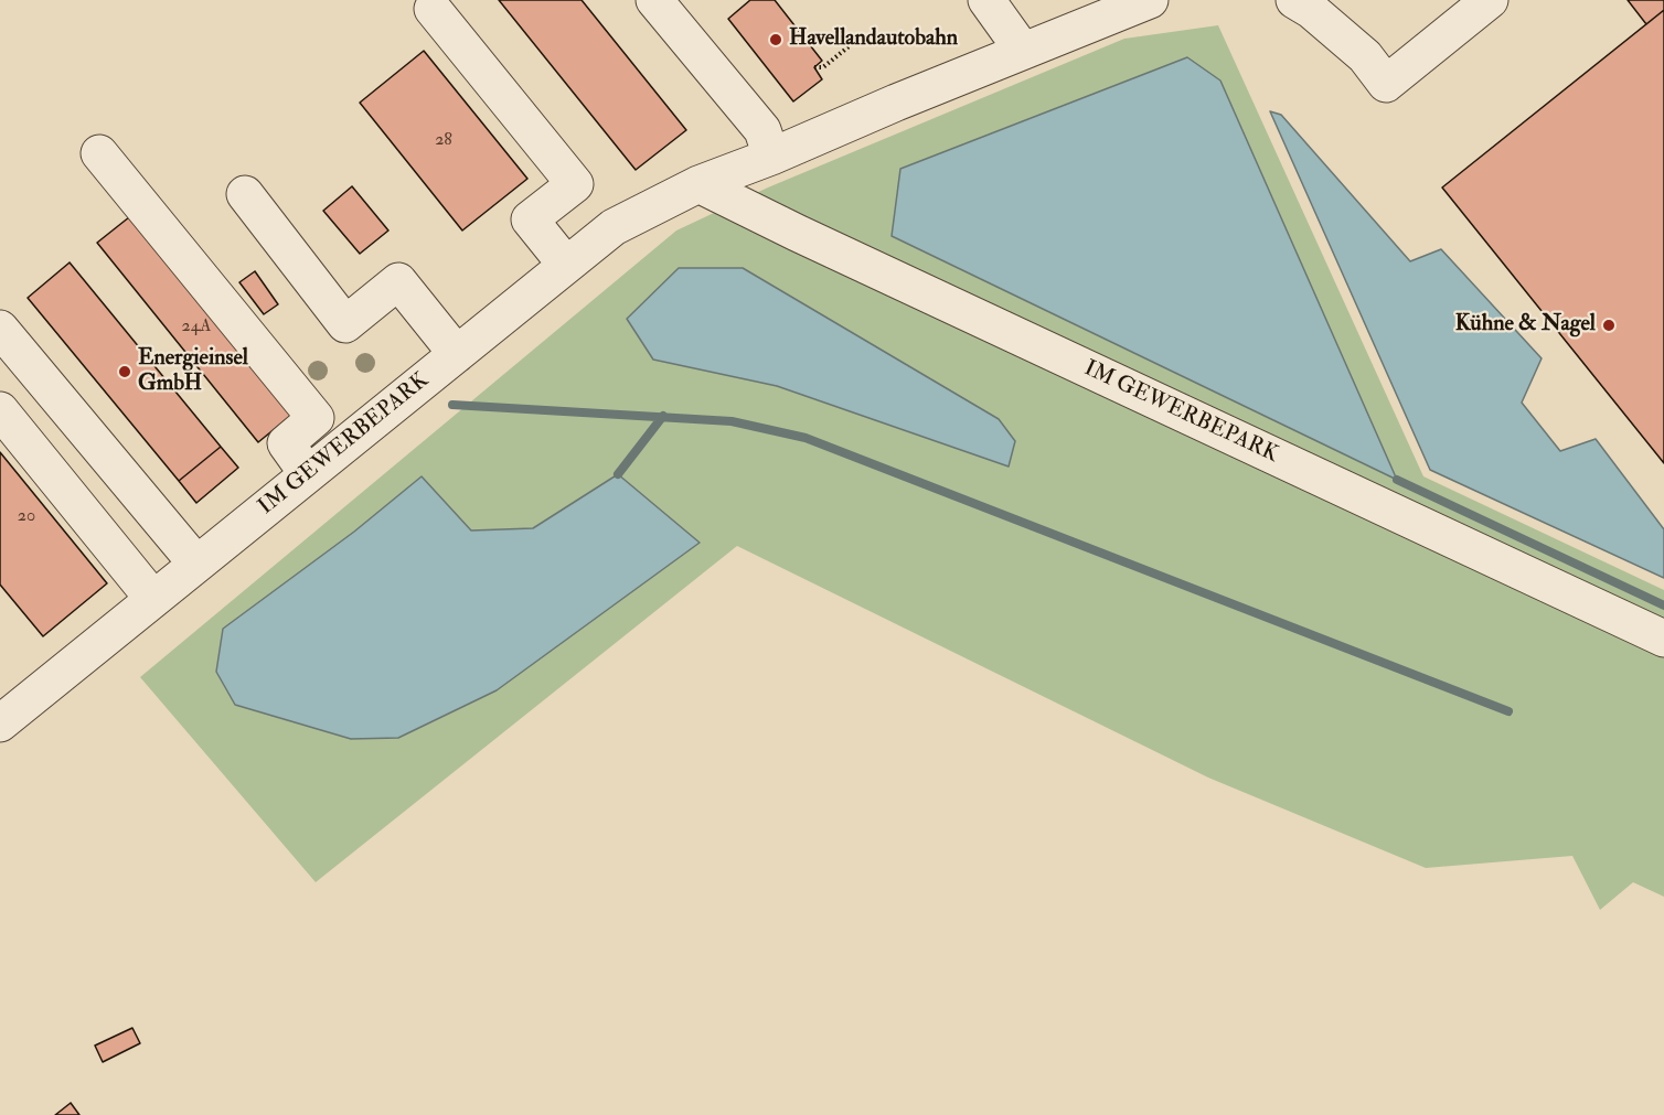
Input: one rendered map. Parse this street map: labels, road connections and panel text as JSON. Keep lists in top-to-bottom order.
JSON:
{
  "streets": {
    "street": ["IM GEWERBEPARK"]
  },
  "places": ["Havellandautobahn", "Kühne & Nagel", "Energieinsel GmbH"],
  "house_numbers": ["28", "24A", "20"]
}
